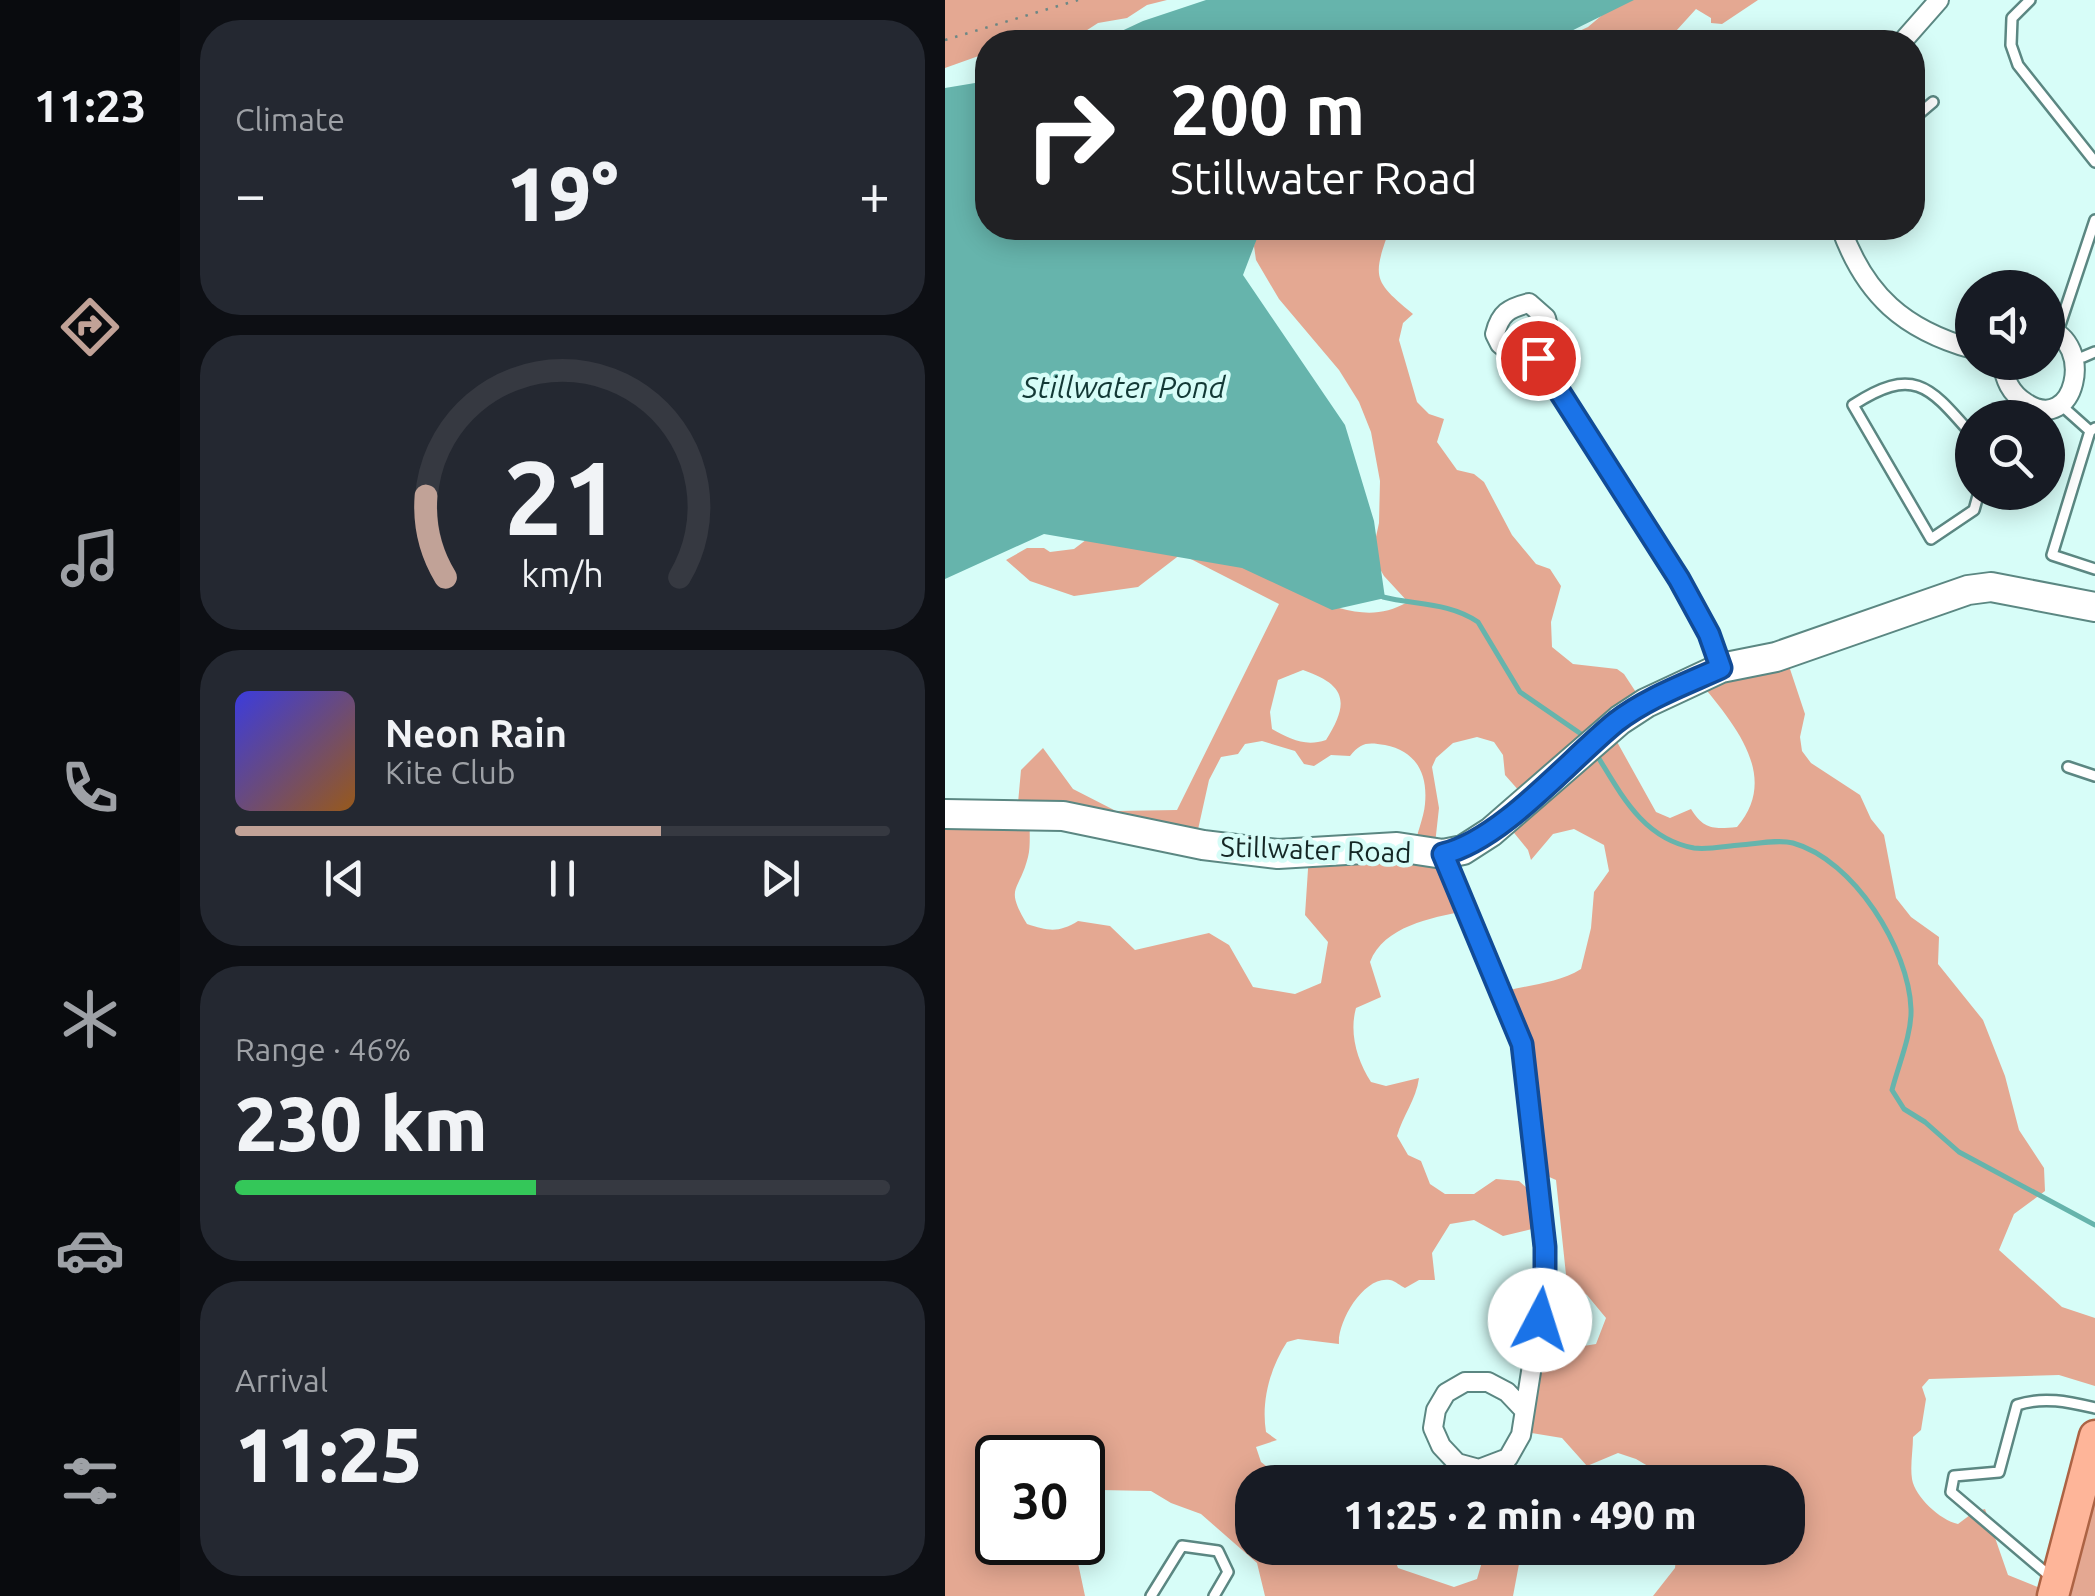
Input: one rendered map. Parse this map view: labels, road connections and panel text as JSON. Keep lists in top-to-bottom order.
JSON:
{
  "streets": {
    "street": ["Stillwater Road"]
  },
  "water": ["Stillwater Pond"],
  "page": {
    "tabs": "11:23",
    "tile": [
      "Climate",
      ["Range · 46%", "230 km"],
      ["Arrival", "11:25"]
    ],
    "turn": ["200 m", "Stillwater Road"],
    "heat": ["−", "19°", "+"],
    "song": ["Neon Rain", "Kite Club"],
    "limit": "30",
    "trip": "11:25 · 2 min · 490 m",
    "gauge": ["21", "km/h"]
  }
}
